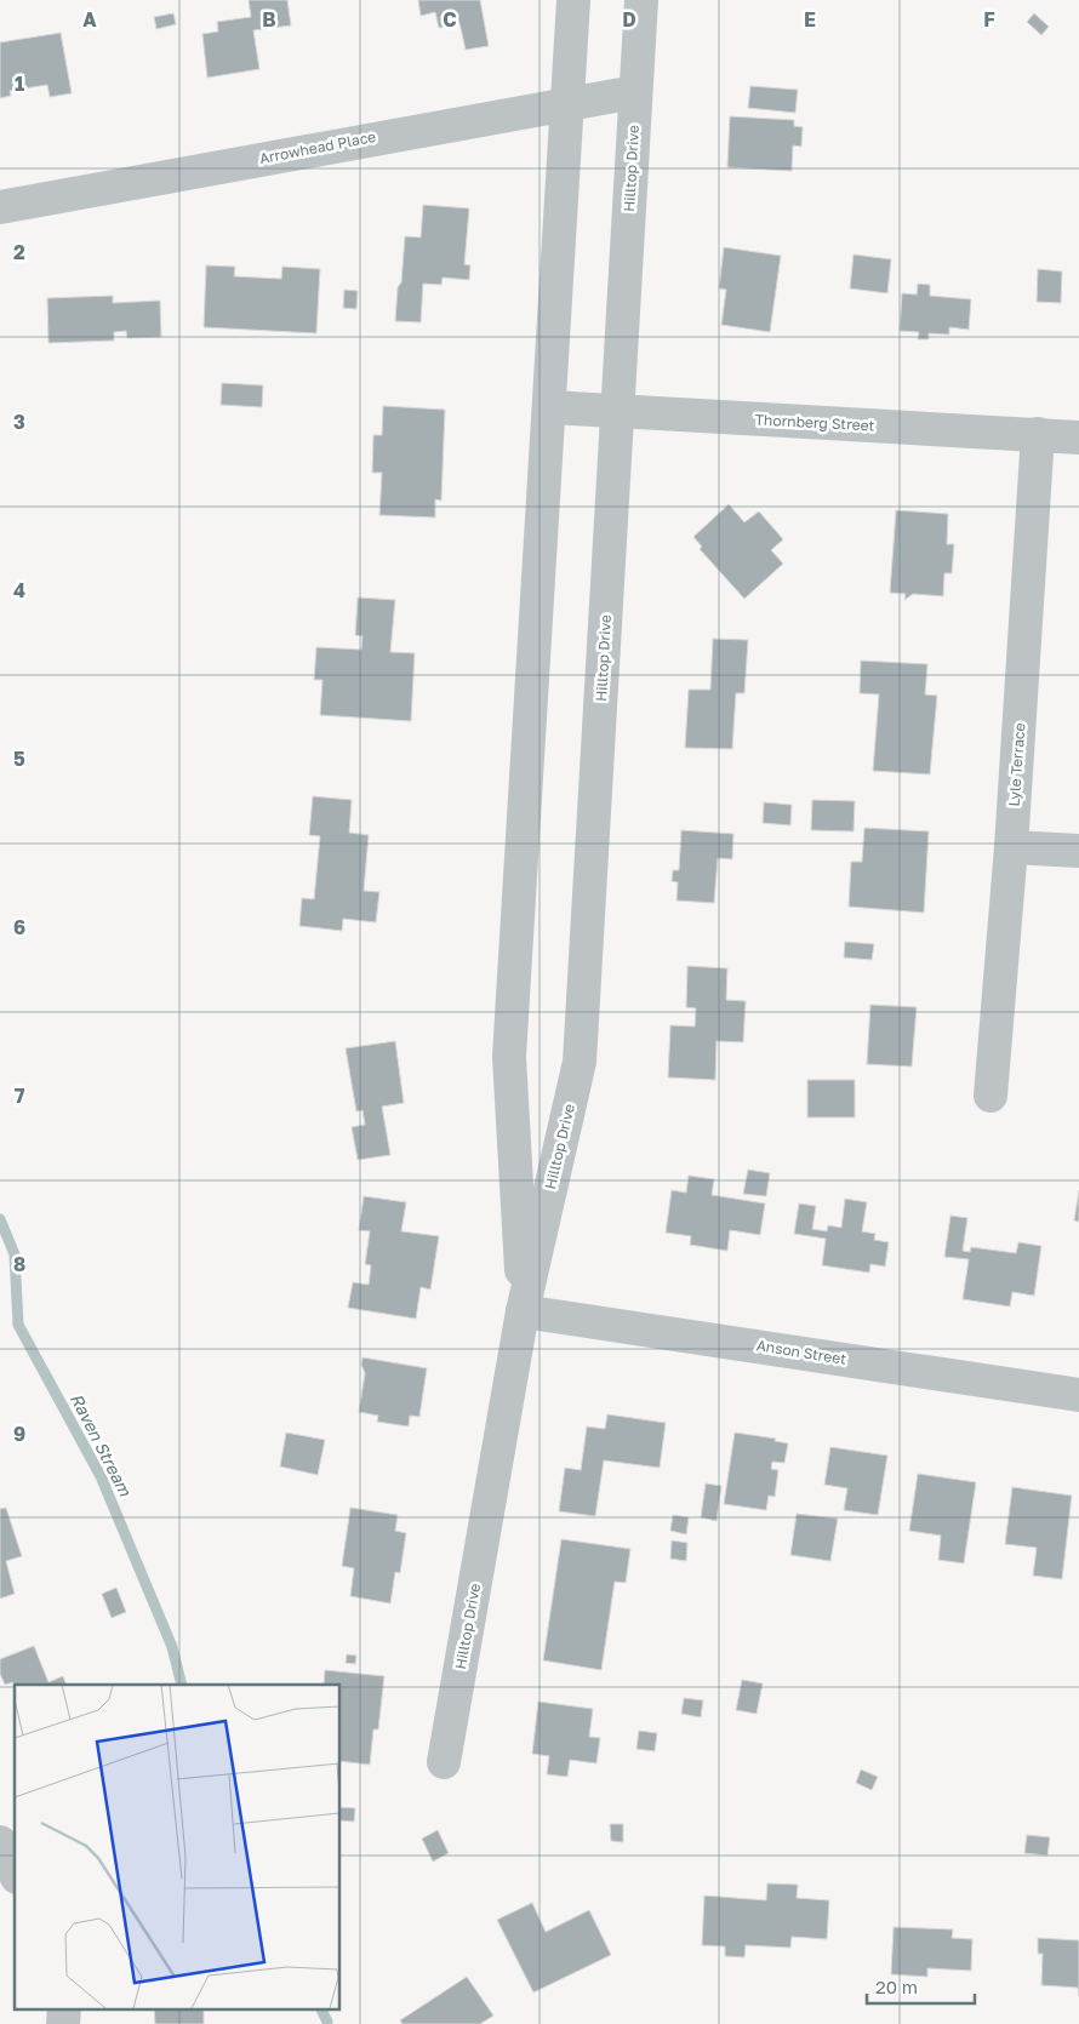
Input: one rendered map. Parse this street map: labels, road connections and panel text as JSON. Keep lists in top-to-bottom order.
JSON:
{
  "streets": {
    "street": [
      "Arrowhead Place",
      "Hilltop Drive",
      "Thornberg Street",
      "Lyle Terrace",
      "Anson Street"
    ]
  },
  "crossings": [
    ["Arrowhead Place", "Hilltop Drive"],
    ["Hilltop Drive", "Thornberg Street"],
    ["Hilltop Drive", "Anson Street"],
    ["Thornberg Street", "Lyle Terrace"]
  ],
  "water": ["Raven Stream"],
  "scale_bar": "20 m",
  "grid": {
    "columns": [
      "A",
      "B",
      "C",
      "D",
      "E",
      "F"
    ],
    "rows": [
      "1",
      "2",
      "3",
      "4",
      "5",
      "6",
      "7",
      "8",
      "9"
    ]
  }
}
